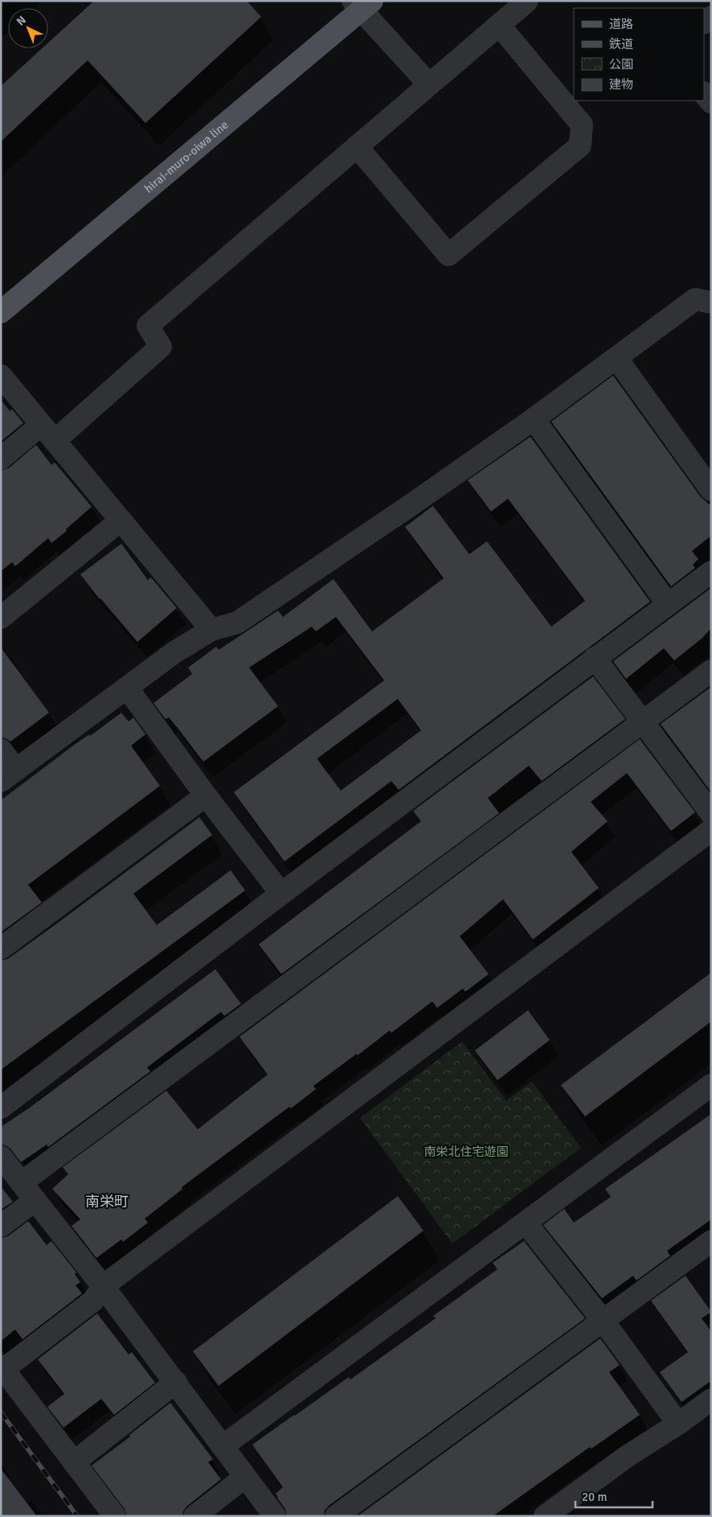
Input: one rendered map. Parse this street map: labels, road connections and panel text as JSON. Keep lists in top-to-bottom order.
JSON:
{
  "streets": {
    "main road": ["hirai-muro-oiwa line"]
  },
  "districts": ["南栄町"],
  "parks": ["南栄北住宅遊園"],
  "legend": [
    "道路",
    "鉄道",
    "公園",
    "建物"
  ],
  "scale_bar": "20 m",
  "north": "top left"
}
